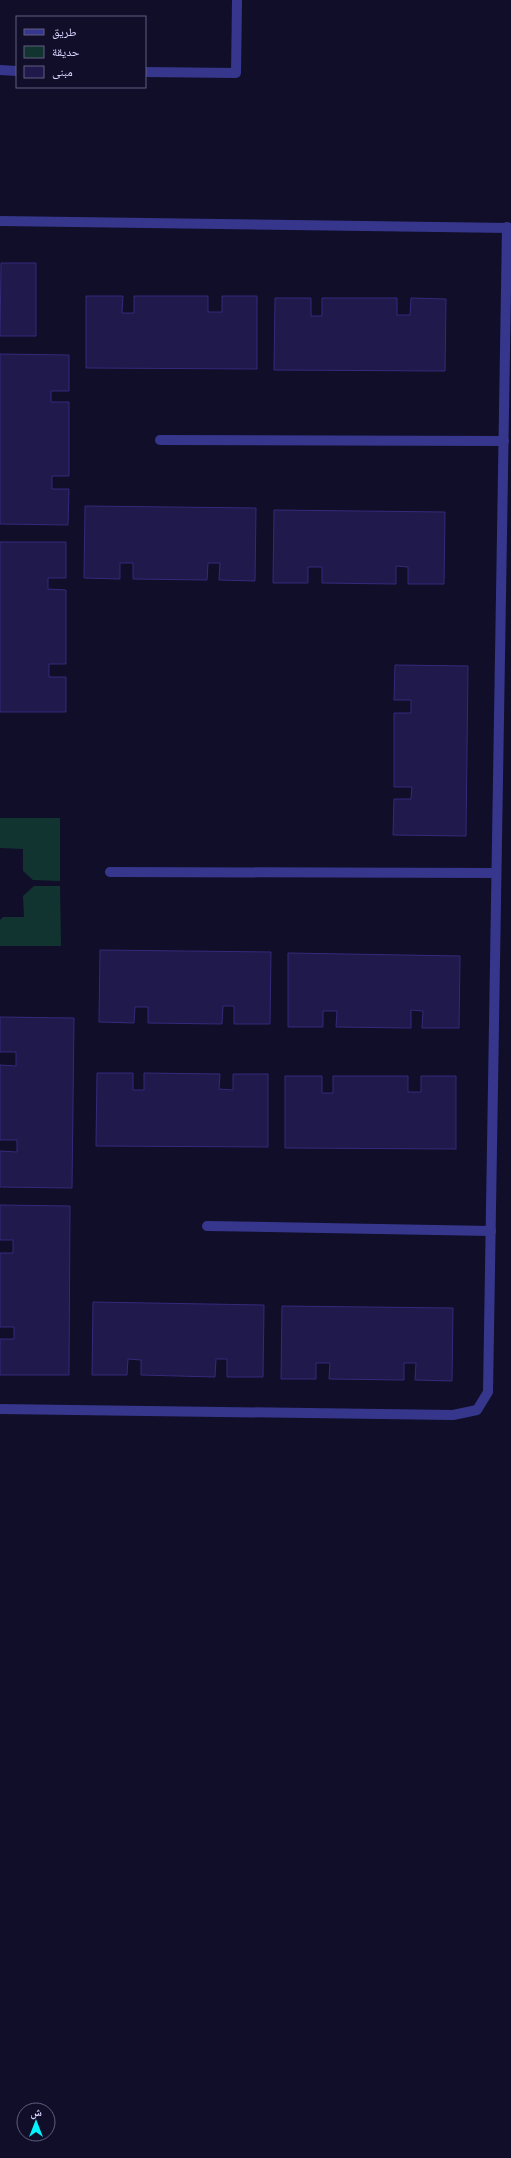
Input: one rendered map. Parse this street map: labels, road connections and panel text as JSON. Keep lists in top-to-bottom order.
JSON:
{
  "legend": ["طريق", "حديقة", "مبنى"],
  "north": "top"
}
